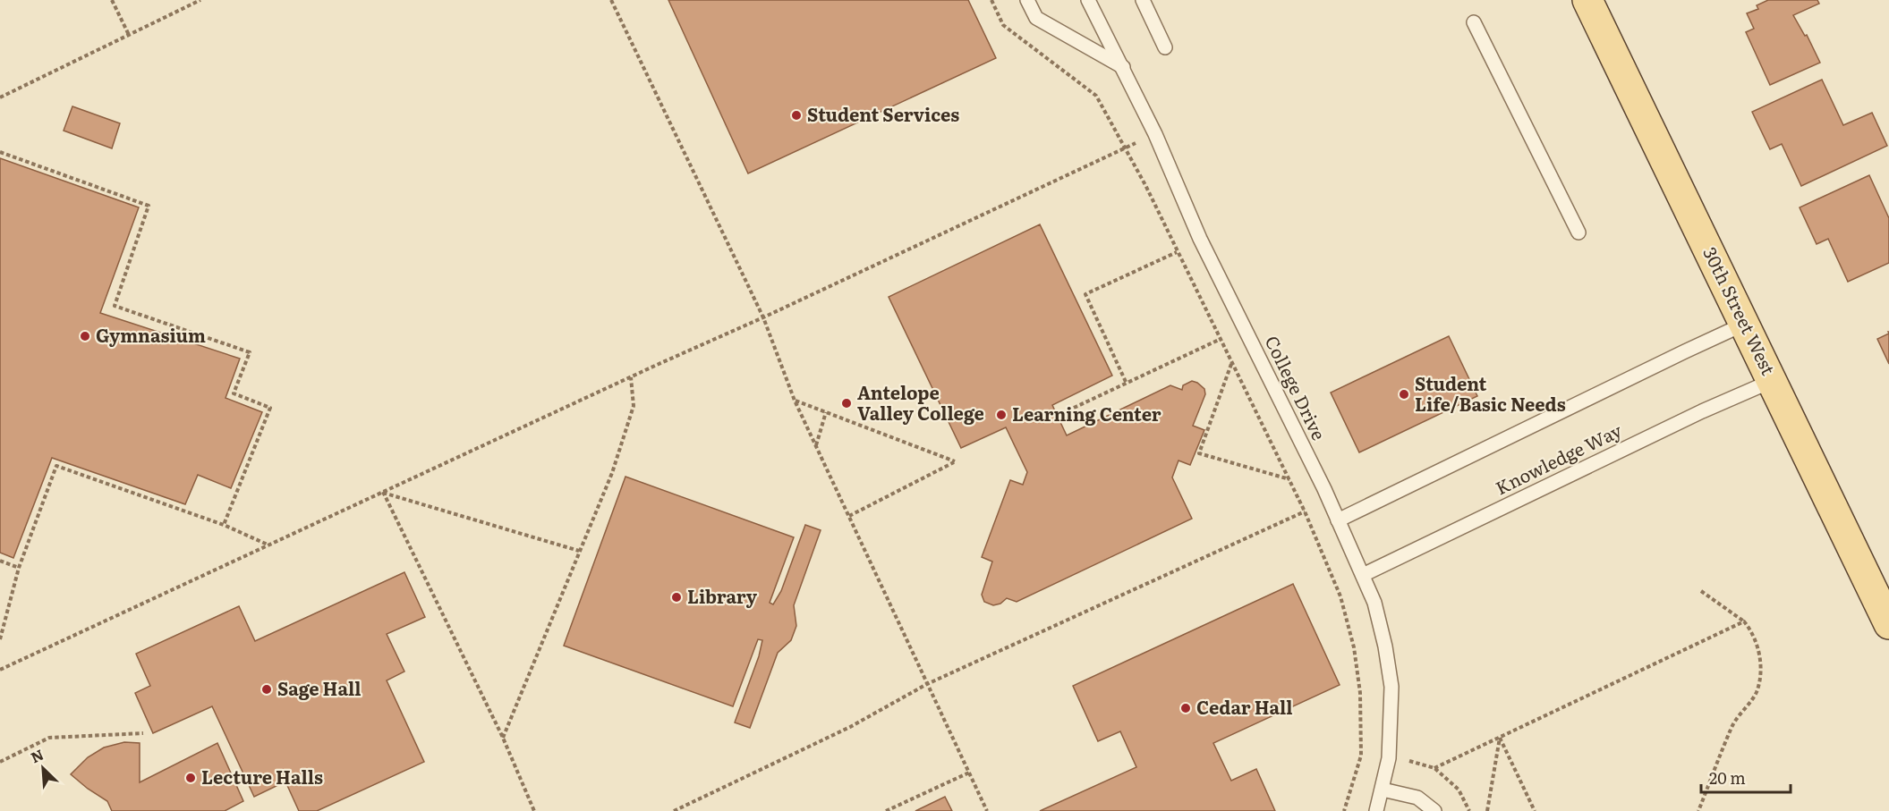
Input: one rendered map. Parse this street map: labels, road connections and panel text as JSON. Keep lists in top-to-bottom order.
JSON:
{
  "streets": {
    "main road": ["30th Street West"],
    "lane": ["College Drive", "Knowledge Way"]
  },
  "crossings": [
    ["30th Street West", "Knowledge Way"],
    ["College Drive", "Knowledge Way"]
  ],
  "places": [
    "Student Services",
    "Gymnasium",
    "Student Life/Basic Needs",
    "Antelope Valley College",
    "Learning Center",
    "Library",
    "Sage Hall",
    "Cedar Hall",
    "Lecture Halls"
  ],
  "scale_bar": "20 m",
  "north": "top left"
}
